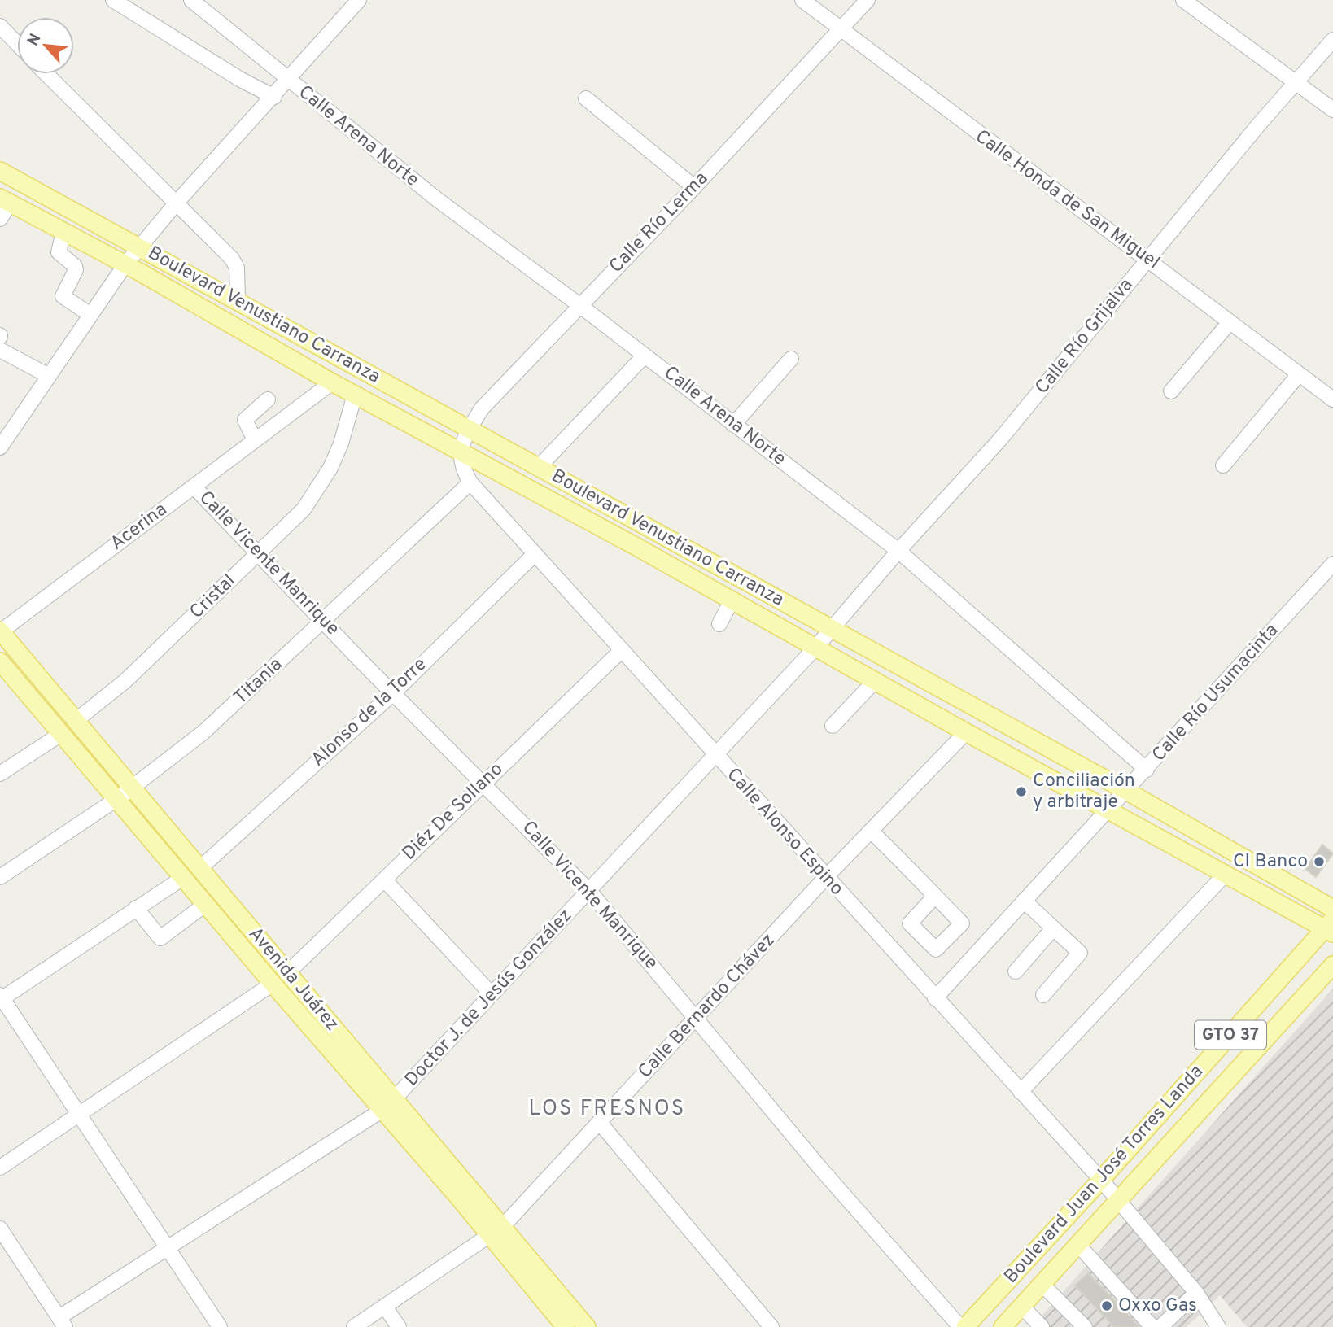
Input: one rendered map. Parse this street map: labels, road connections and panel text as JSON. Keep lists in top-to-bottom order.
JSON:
{
  "streets": {
    "main road": [
      "Boulevard Venustiano Carranza",
      "Avenida Juárez",
      "GTO 37",
      "Boulevard Juan José Torres Landa"
    ],
    "street": [
      "Calle Arena Norte",
      "Calle Honda de San Miguel",
      "Calle Río Lerma",
      "Calle Río Grijalva",
      "Acerina",
      "Calle Vicente Manrique",
      "Cristal",
      "Titania",
      "Calle Río Usumacinta",
      "Alonso de la Torre",
      "Diéz De Sollano",
      "Calle Alonso Espino",
      "Doctor J. de Jesús González",
      "Calle Bernardo Chávez"
    ]
  },
  "crossings": [
    ["Calle Arena Norte", "Calle Río Lerma"],
    ["Calle Arena Norte", "Calle Río Grijalva"],
    ["Calle Arena Norte", "Calle Río Usumacinta"],
    ["Calle Honda de San Miguel", "Calle Río Lerma"],
    ["Calle Honda de San Miguel", "Calle Río Grijalva"],
    ["Calle Río Lerma", "Boulevard Venustiano Carranza"],
    ["Boulevard Venustiano Carranza", "Calle Río Grijalva"],
    ["Boulevard Venustiano Carranza", "Acerina"],
    ["Boulevard Venustiano Carranza", "Cristal"],
    ["Boulevard Venustiano Carranza", "Calle Río Usumacinta"],
    ["Boulevard Venustiano Carranza", "Doctor J. de Jesús González"],
    ["Boulevard Venustiano Carranza", "Calle Bernardo Chávez"],
    ["Boulevard Venustiano Carranza", "Boulevard Juan José Torres Landa"],
    ["Calle Río Grijalva", "Doctor J. de Jesús González"],
    ["Acerina", "Calle Vicente Manrique"],
    ["Acerina", "Avenida Juárez"],
    ["Calle Vicente Manrique", "Cristal"],
    ["Calle Vicente Manrique", "Titania"],
    ["Calle Vicente Manrique", "Alonso de la Torre"],
    ["Calle Vicente Manrique", "Diéz De Sollano"],
    ["Calle Vicente Manrique", "Doctor J. de Jesús González"],
    ["Calle Vicente Manrique", "Calle Bernardo Chávez"],
    ["Cristal", "Avenida Juárez"],
    ["Titania", "Calle Alonso Espino"],
    ["Titania", "Avenida Juárez"],
    ["Calle Río Usumacinta", "Calle Alonso Espino"],
    ["Alonso de la Torre", "Calle Alonso Espino"],
    ["Alonso de la Torre", "Avenida Juárez"],
    ["Diéz De Sollano", "Calle Alonso Espino"],
    ["Diéz De Sollano", "Avenida Juárez"],
    ["Calle Alonso Espino", "Doctor J. de Jesús González"],
    ["Calle Alonso Espino", "Calle Bernardo Chávez"],
    ["Calle Alonso Espino", "Boulevard Juan José Torres Landa"],
    ["Avenida Juárez", "Doctor J. de Jesús González"],
    ["Avenida Juárez", "Calle Bernardo Chávez"]
  ],
  "districts": ["LOS FRESNOS"],
  "places": ["Conciliación y arbitraje", "CI Banco", "Oxxo Gas"],
  "north": "top left"
}
